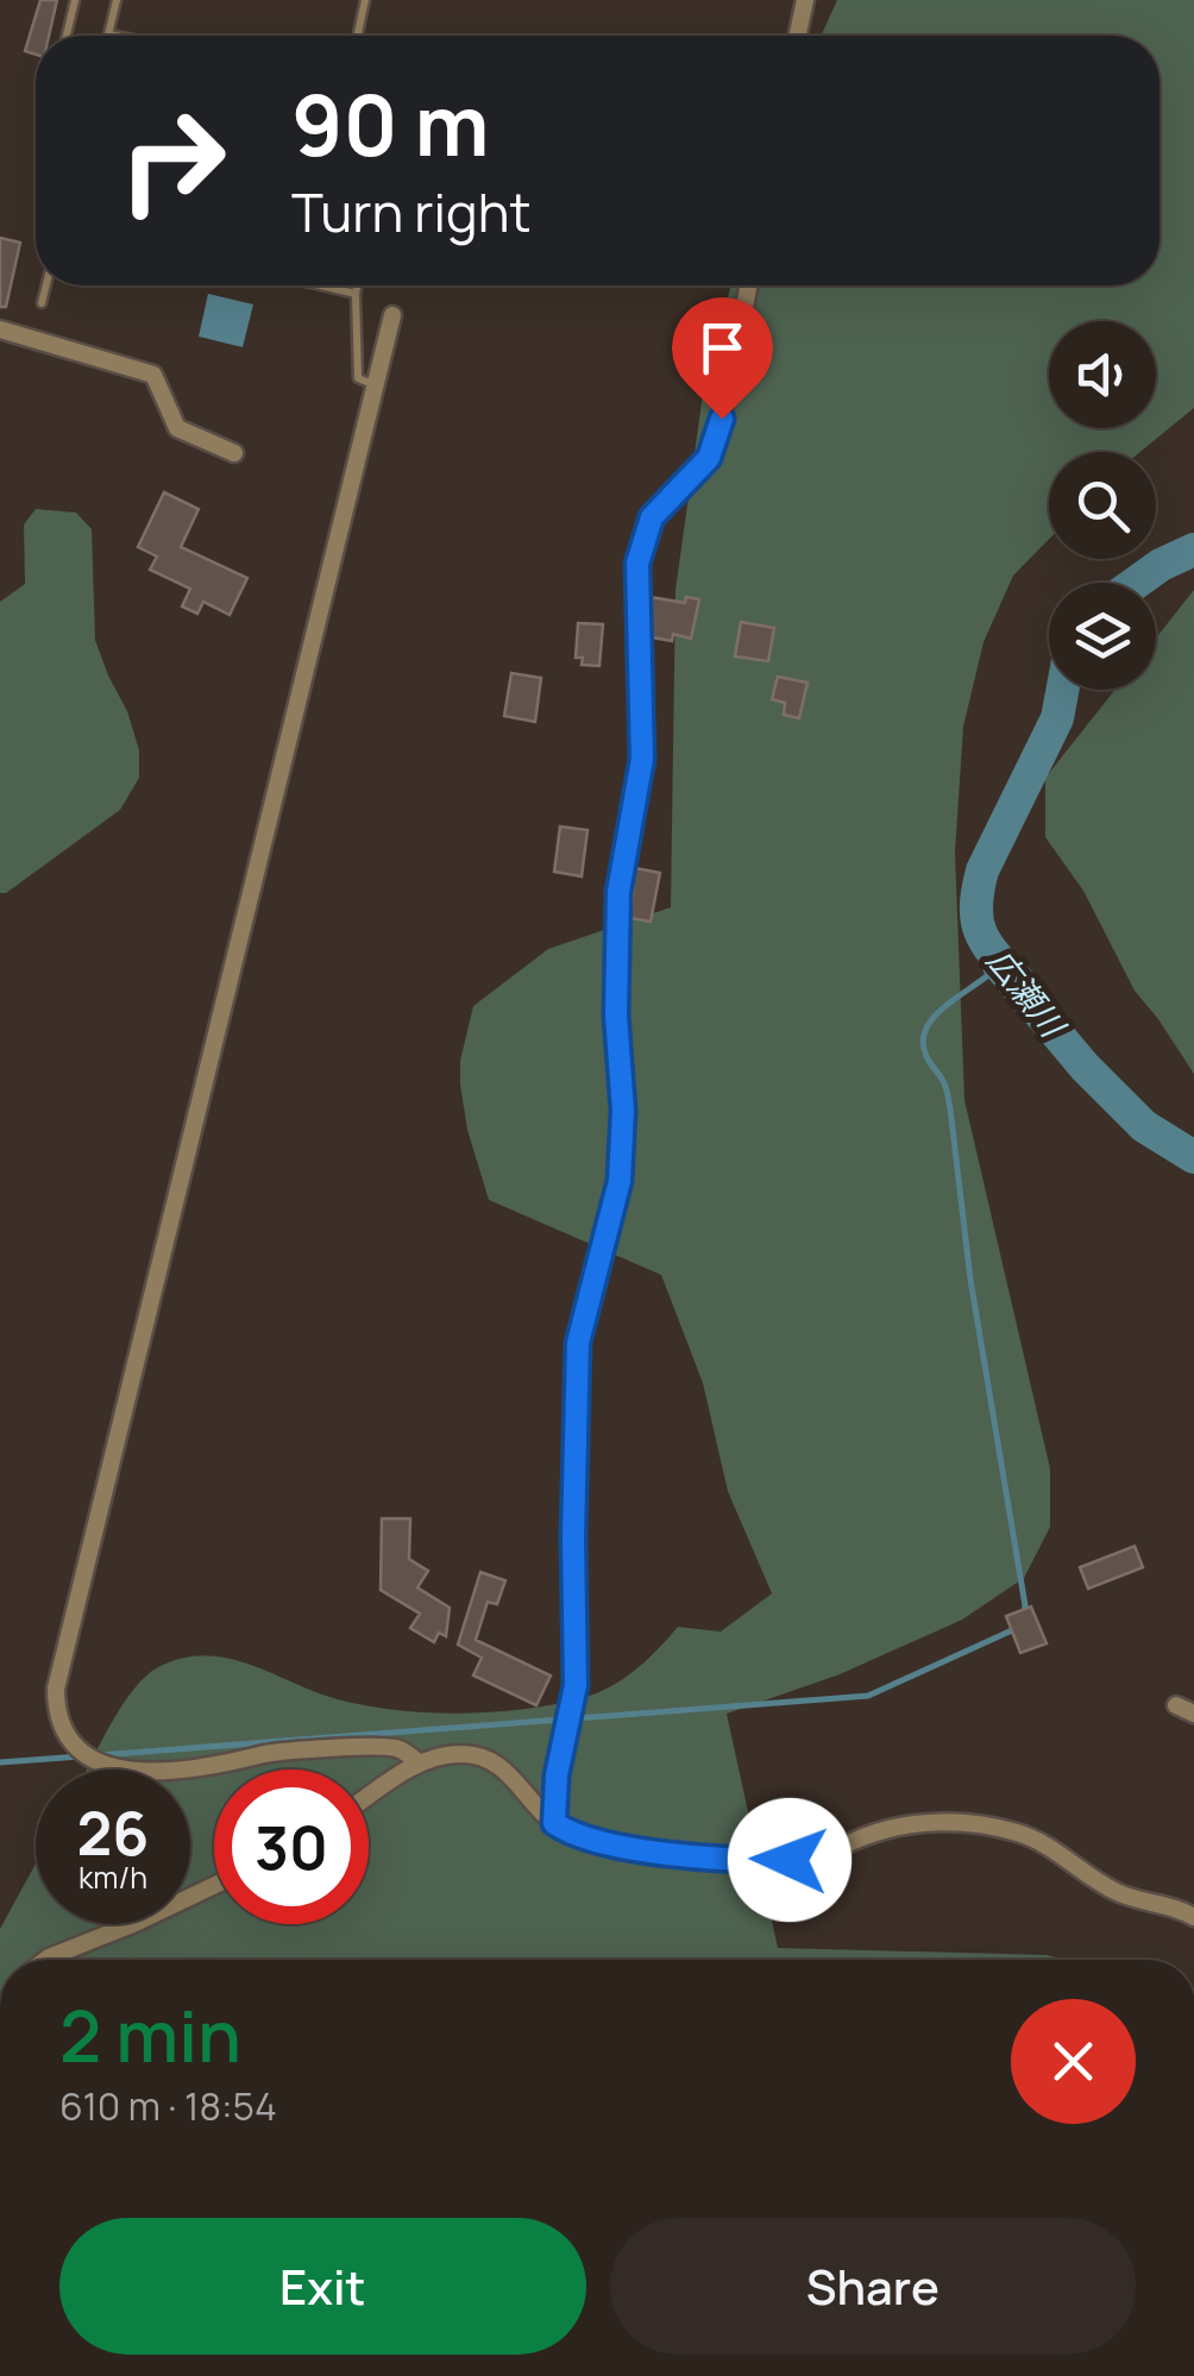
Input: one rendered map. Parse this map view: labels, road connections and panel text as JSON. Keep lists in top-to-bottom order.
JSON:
{
  "water": ["広瀬川"],
  "page": {
    "turn": ["90 m", "Turn right"],
    "speed": "26 km/h",
    "limit": "30",
    "heading": ["2 min", "610 m · 18:54"],
    "buttons": ["Exit", "Share"]
  }
}
